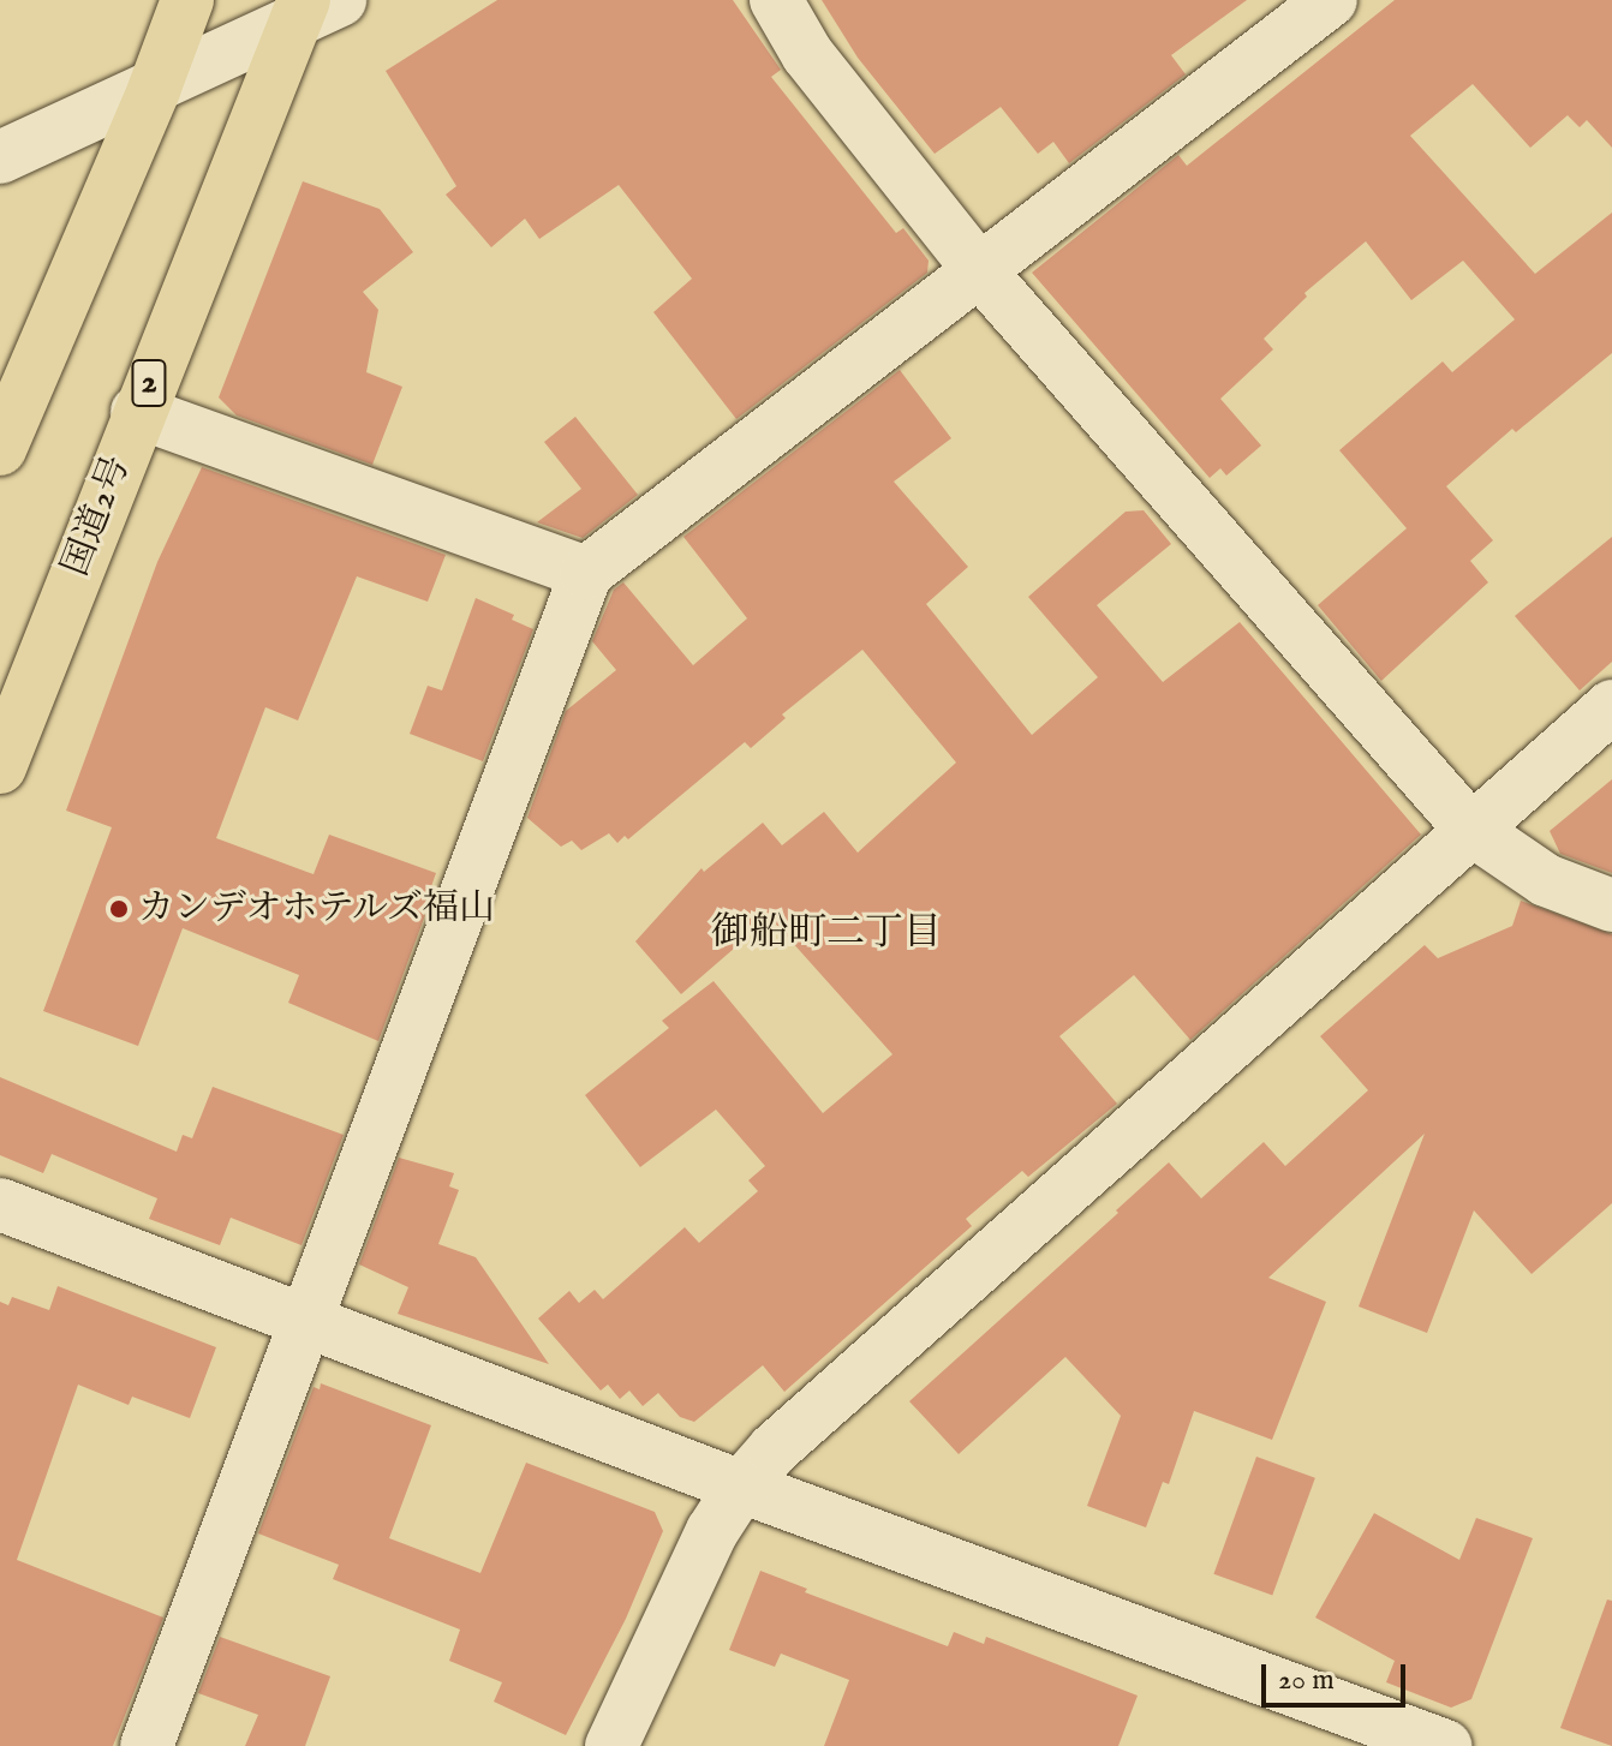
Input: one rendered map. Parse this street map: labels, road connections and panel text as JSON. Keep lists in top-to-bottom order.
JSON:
{
  "streets": {
    "highway": ["2", "国道2号"]
  },
  "districts": ["御船町二丁目"],
  "places": ["カンデオホテルズ福山"],
  "scale_bar": "20 m"
}
